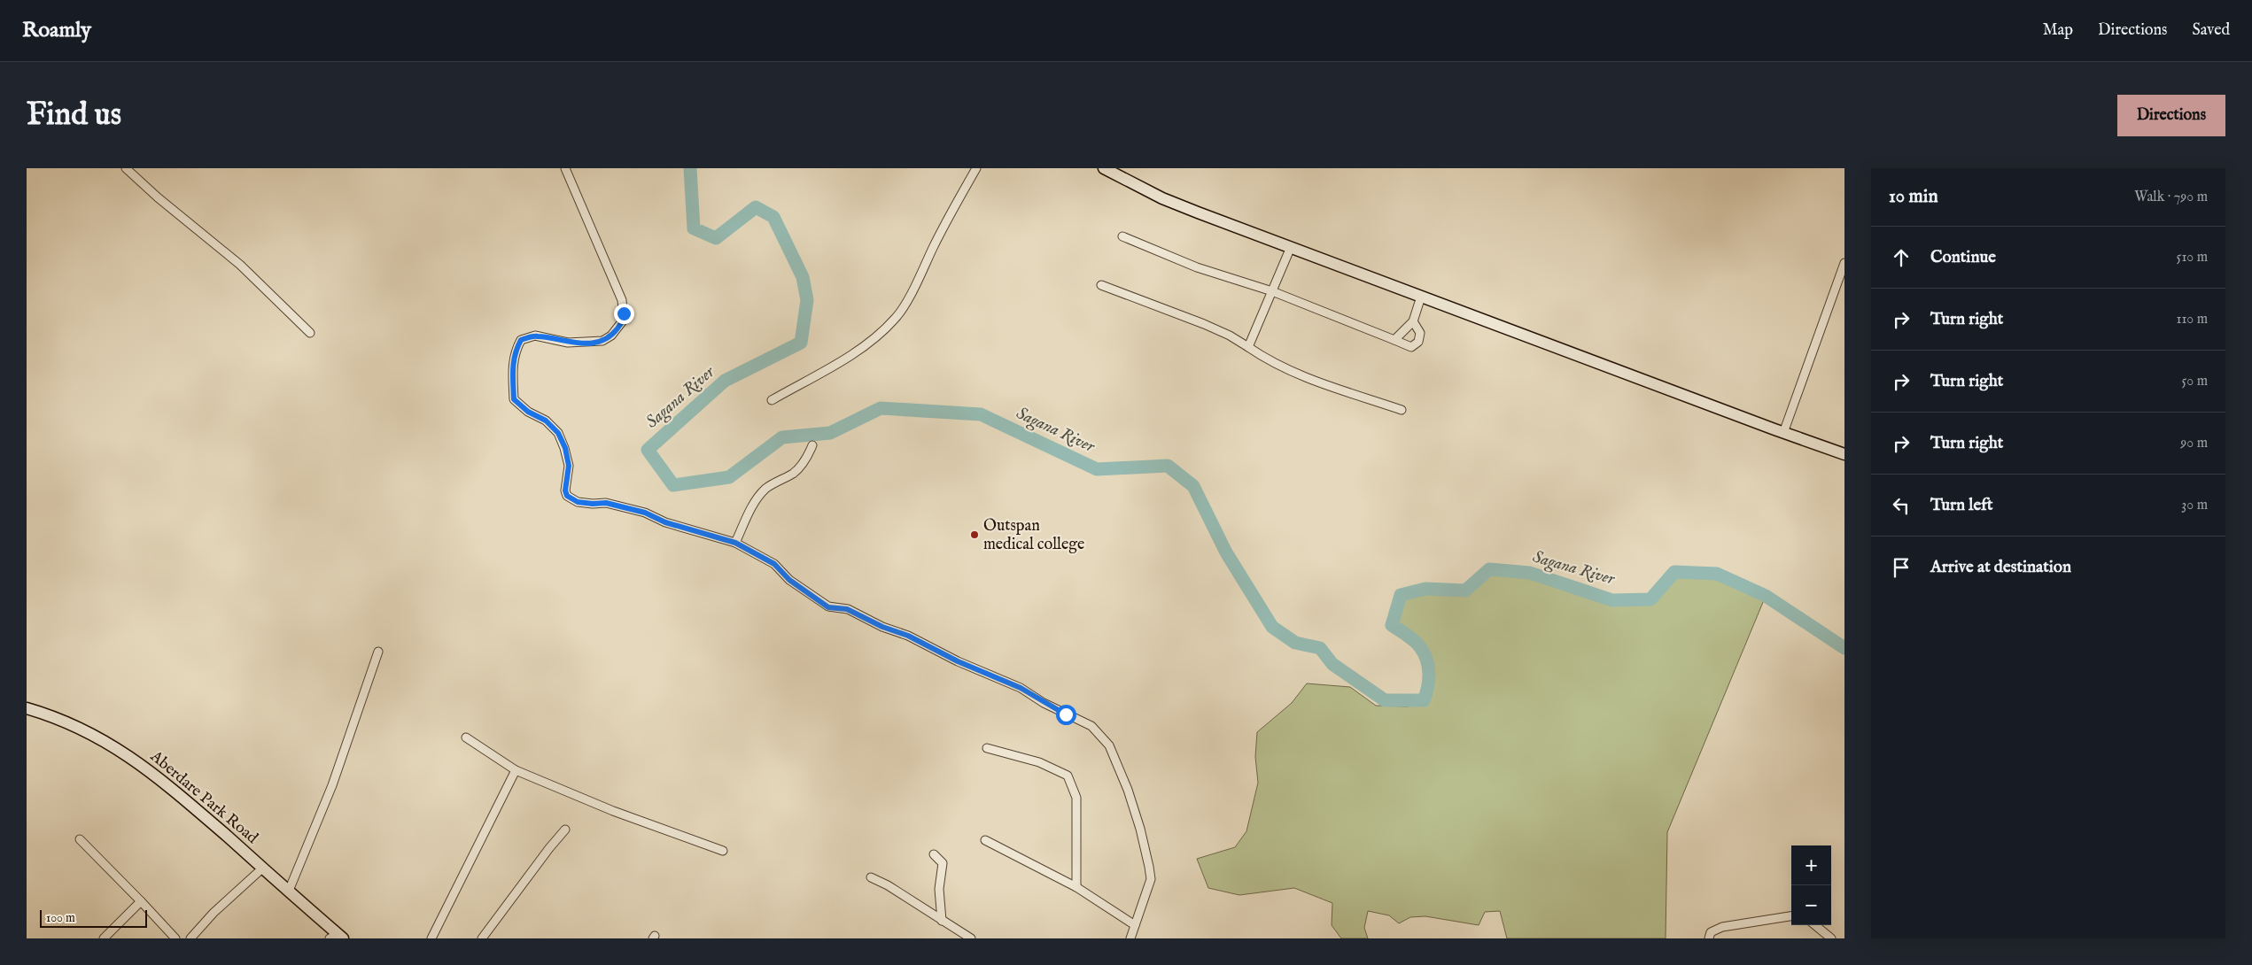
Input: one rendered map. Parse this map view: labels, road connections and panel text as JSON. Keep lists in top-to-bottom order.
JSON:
{
  "streets": {
    "street": ["Aberdare Park Road"]
  },
  "water": ["Sagana River"],
  "places": ["Outspan medical college"],
  "scale_bar": "100 m",
  "page": {
    "header": "Roamly",
    "nav": ["Map", "Directions", "Saved"],
    "buttons": "Directions",
    "title": "Find us",
    "heading": ["10 min", "Walk · 790 m"],
    "list": [
      ["Continue", "510 m"],
      ["Turn right", "110 m"],
      ["Turn right", "50 m"],
      ["Turn right", "90 m"],
      ["Turn left", "30 m"],
      "Arrive at destination"
    ],
    "map_buttons": ["+", "−"],
    "scale": "100 m"
  }
}
